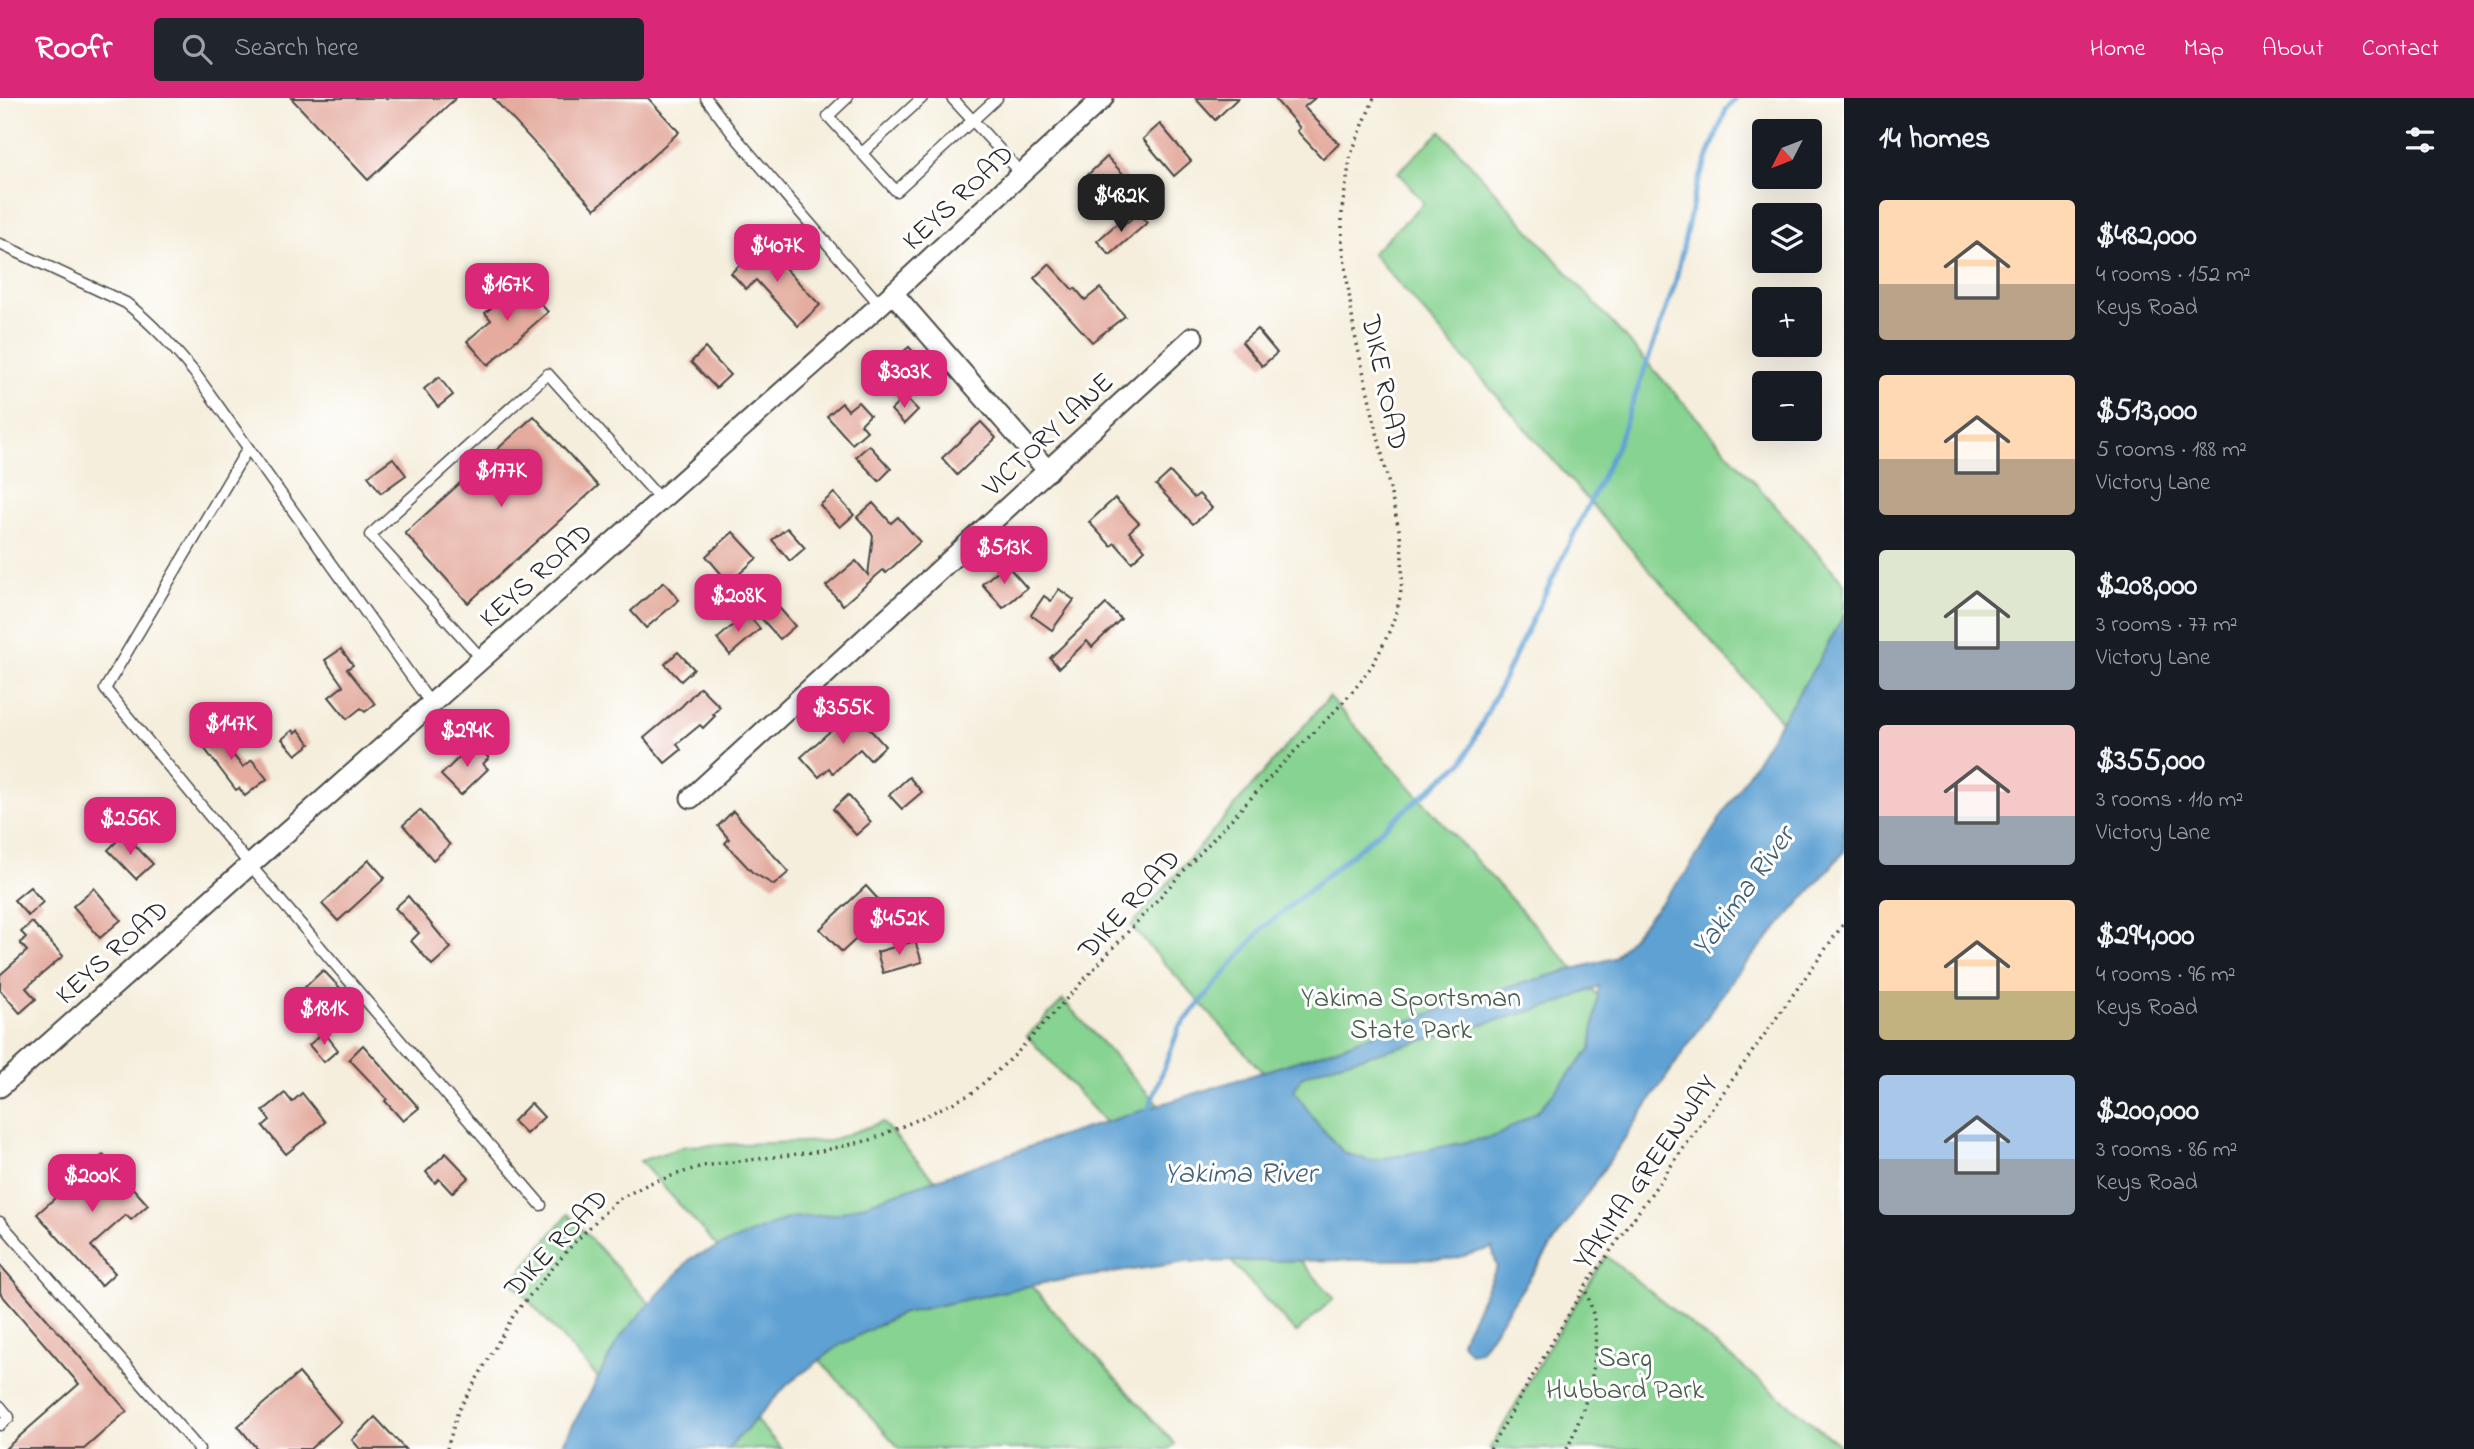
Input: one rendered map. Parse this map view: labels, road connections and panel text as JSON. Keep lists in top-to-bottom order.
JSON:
{
  "streets": {
    "street": ["KEYS ROAD", "VICTORY LANE"],
    "path": ["DIKE ROAD", "YAKIMA GREENWAY"]
  },
  "water": ["Yakima River"],
  "parks": ["Yakima Sportsman State Park", "Sarg Hubbard Park"],
  "north": "bottom left",
  "page": {
    "header": "Roofr",
    "search": "Search here",
    "nav": [
      "Home",
      "Map",
      "About",
      "Contact"
    ],
    "heading": "14 homes",
    "map_buttons": ["+", "−"],
    "price": [
      "$482K",
      "$407K",
      "$167K",
      "$303K",
      "$177K",
      "$513K",
      "$208K",
      "$355K",
      "$147K",
      "$294K",
      "$256K",
      "$452K",
      "$181K",
      "$200K"
    ],
    "list": [
      {
        "name": "$482,000",
        "note": "4 rooms · 152 m² · Keys Road"
      },
      {
        "name": "$513,000",
        "note": "5 rooms · 188 m² · Victory Lane"
      },
      {
        "name": "$208,000",
        "note": "3 rooms · 77 m² · Victory Lane"
      },
      {
        "name": "$355,000",
        "note": "3 rooms · 110 m² · Victory Lane"
      },
      {
        "name": "$294,000",
        "note": "4 rooms · 96 m² · Keys Road"
      },
      {
        "name": "$200,000",
        "note": "3 rooms · 86 m² · Keys Road"
      }
    ]
  }
}
